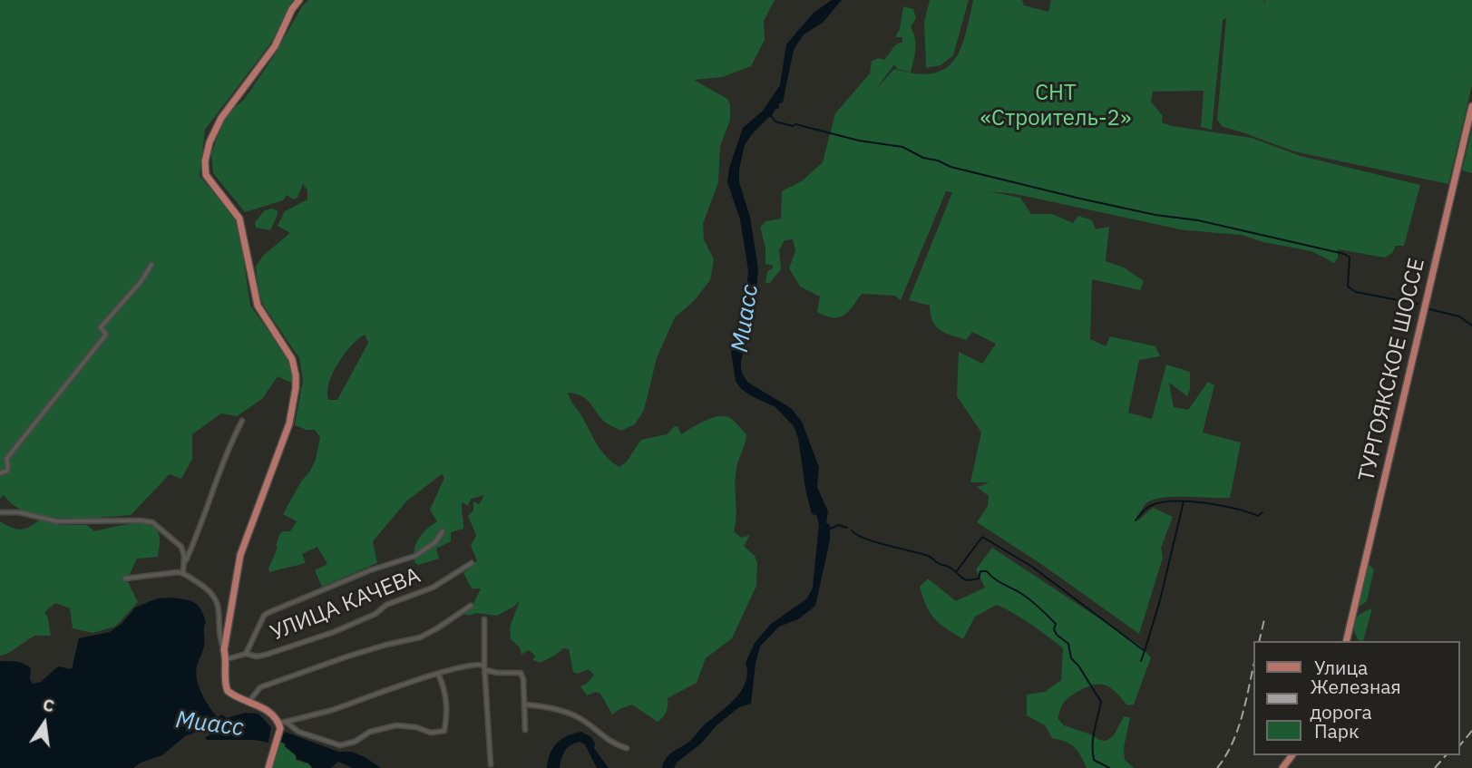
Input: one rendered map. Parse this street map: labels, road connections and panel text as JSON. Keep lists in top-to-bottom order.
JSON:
{
  "streets": {
    "main road": ["ТУРГОЯКСКОЕ ШОССЕ"],
    "street": ["УЛИЦА КАЧЕВА"]
  },
  "water": ["Миасс"],
  "parks": ["СНТ «Строитель-2»"],
  "legend": ["Улица", "Железная дорога", "Парк"],
  "north": "top"
}
